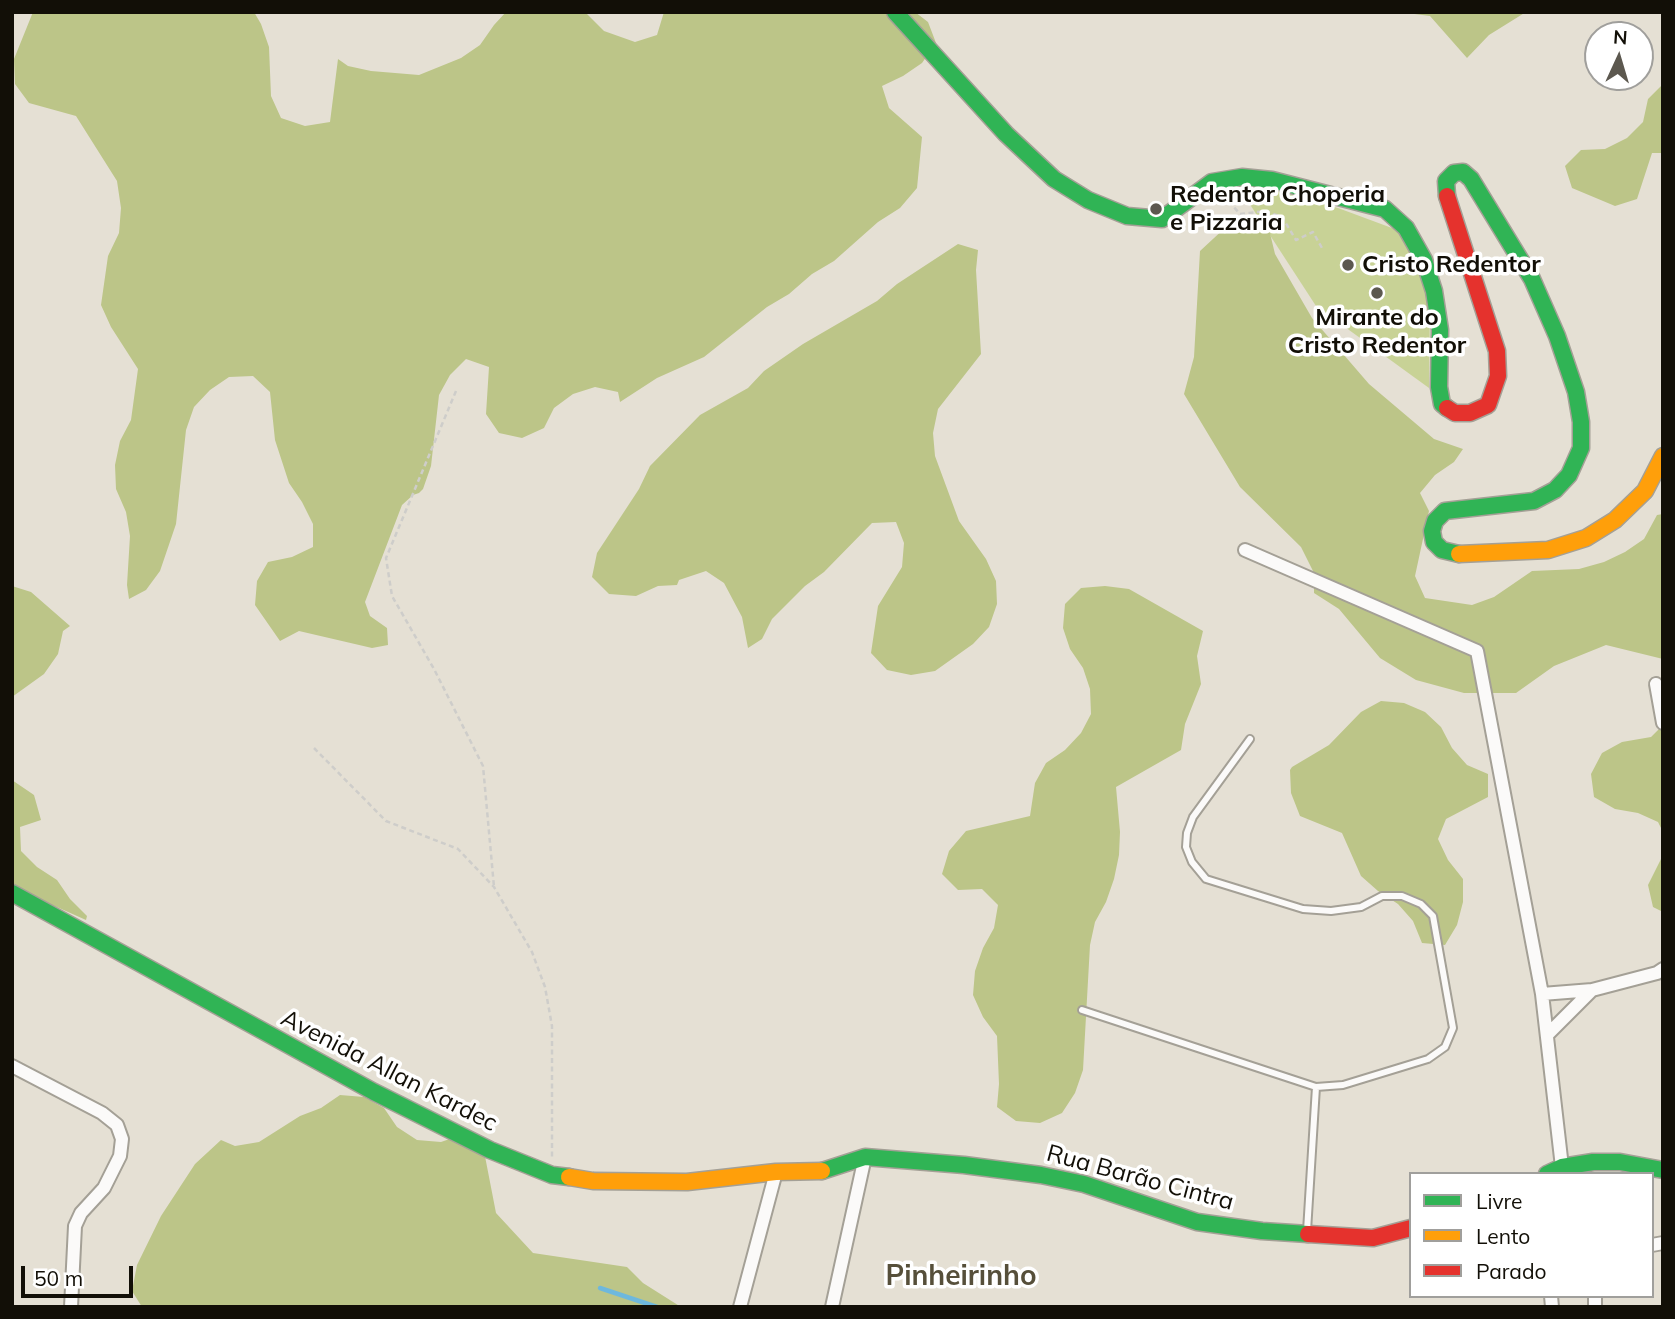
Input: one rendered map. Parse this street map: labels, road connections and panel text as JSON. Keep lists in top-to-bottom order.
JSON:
{
  "streets": {
    "street": ["Avenida Allan Kardec", "Rua Barão Cintra"]
  },
  "crossings": [
    ["Avenida Allan Kardec", "Rua Barão Cintra"]
  ],
  "districts": ["Pinheirinho"],
  "places": ["Redentor Choperia e Pizzaria", "Cristo Redentor", "Mirante do Cristo Redentor"],
  "legend": ["Livre", "Lento", "Parado"],
  "scale_bar": "50 m",
  "north": "top"
}
